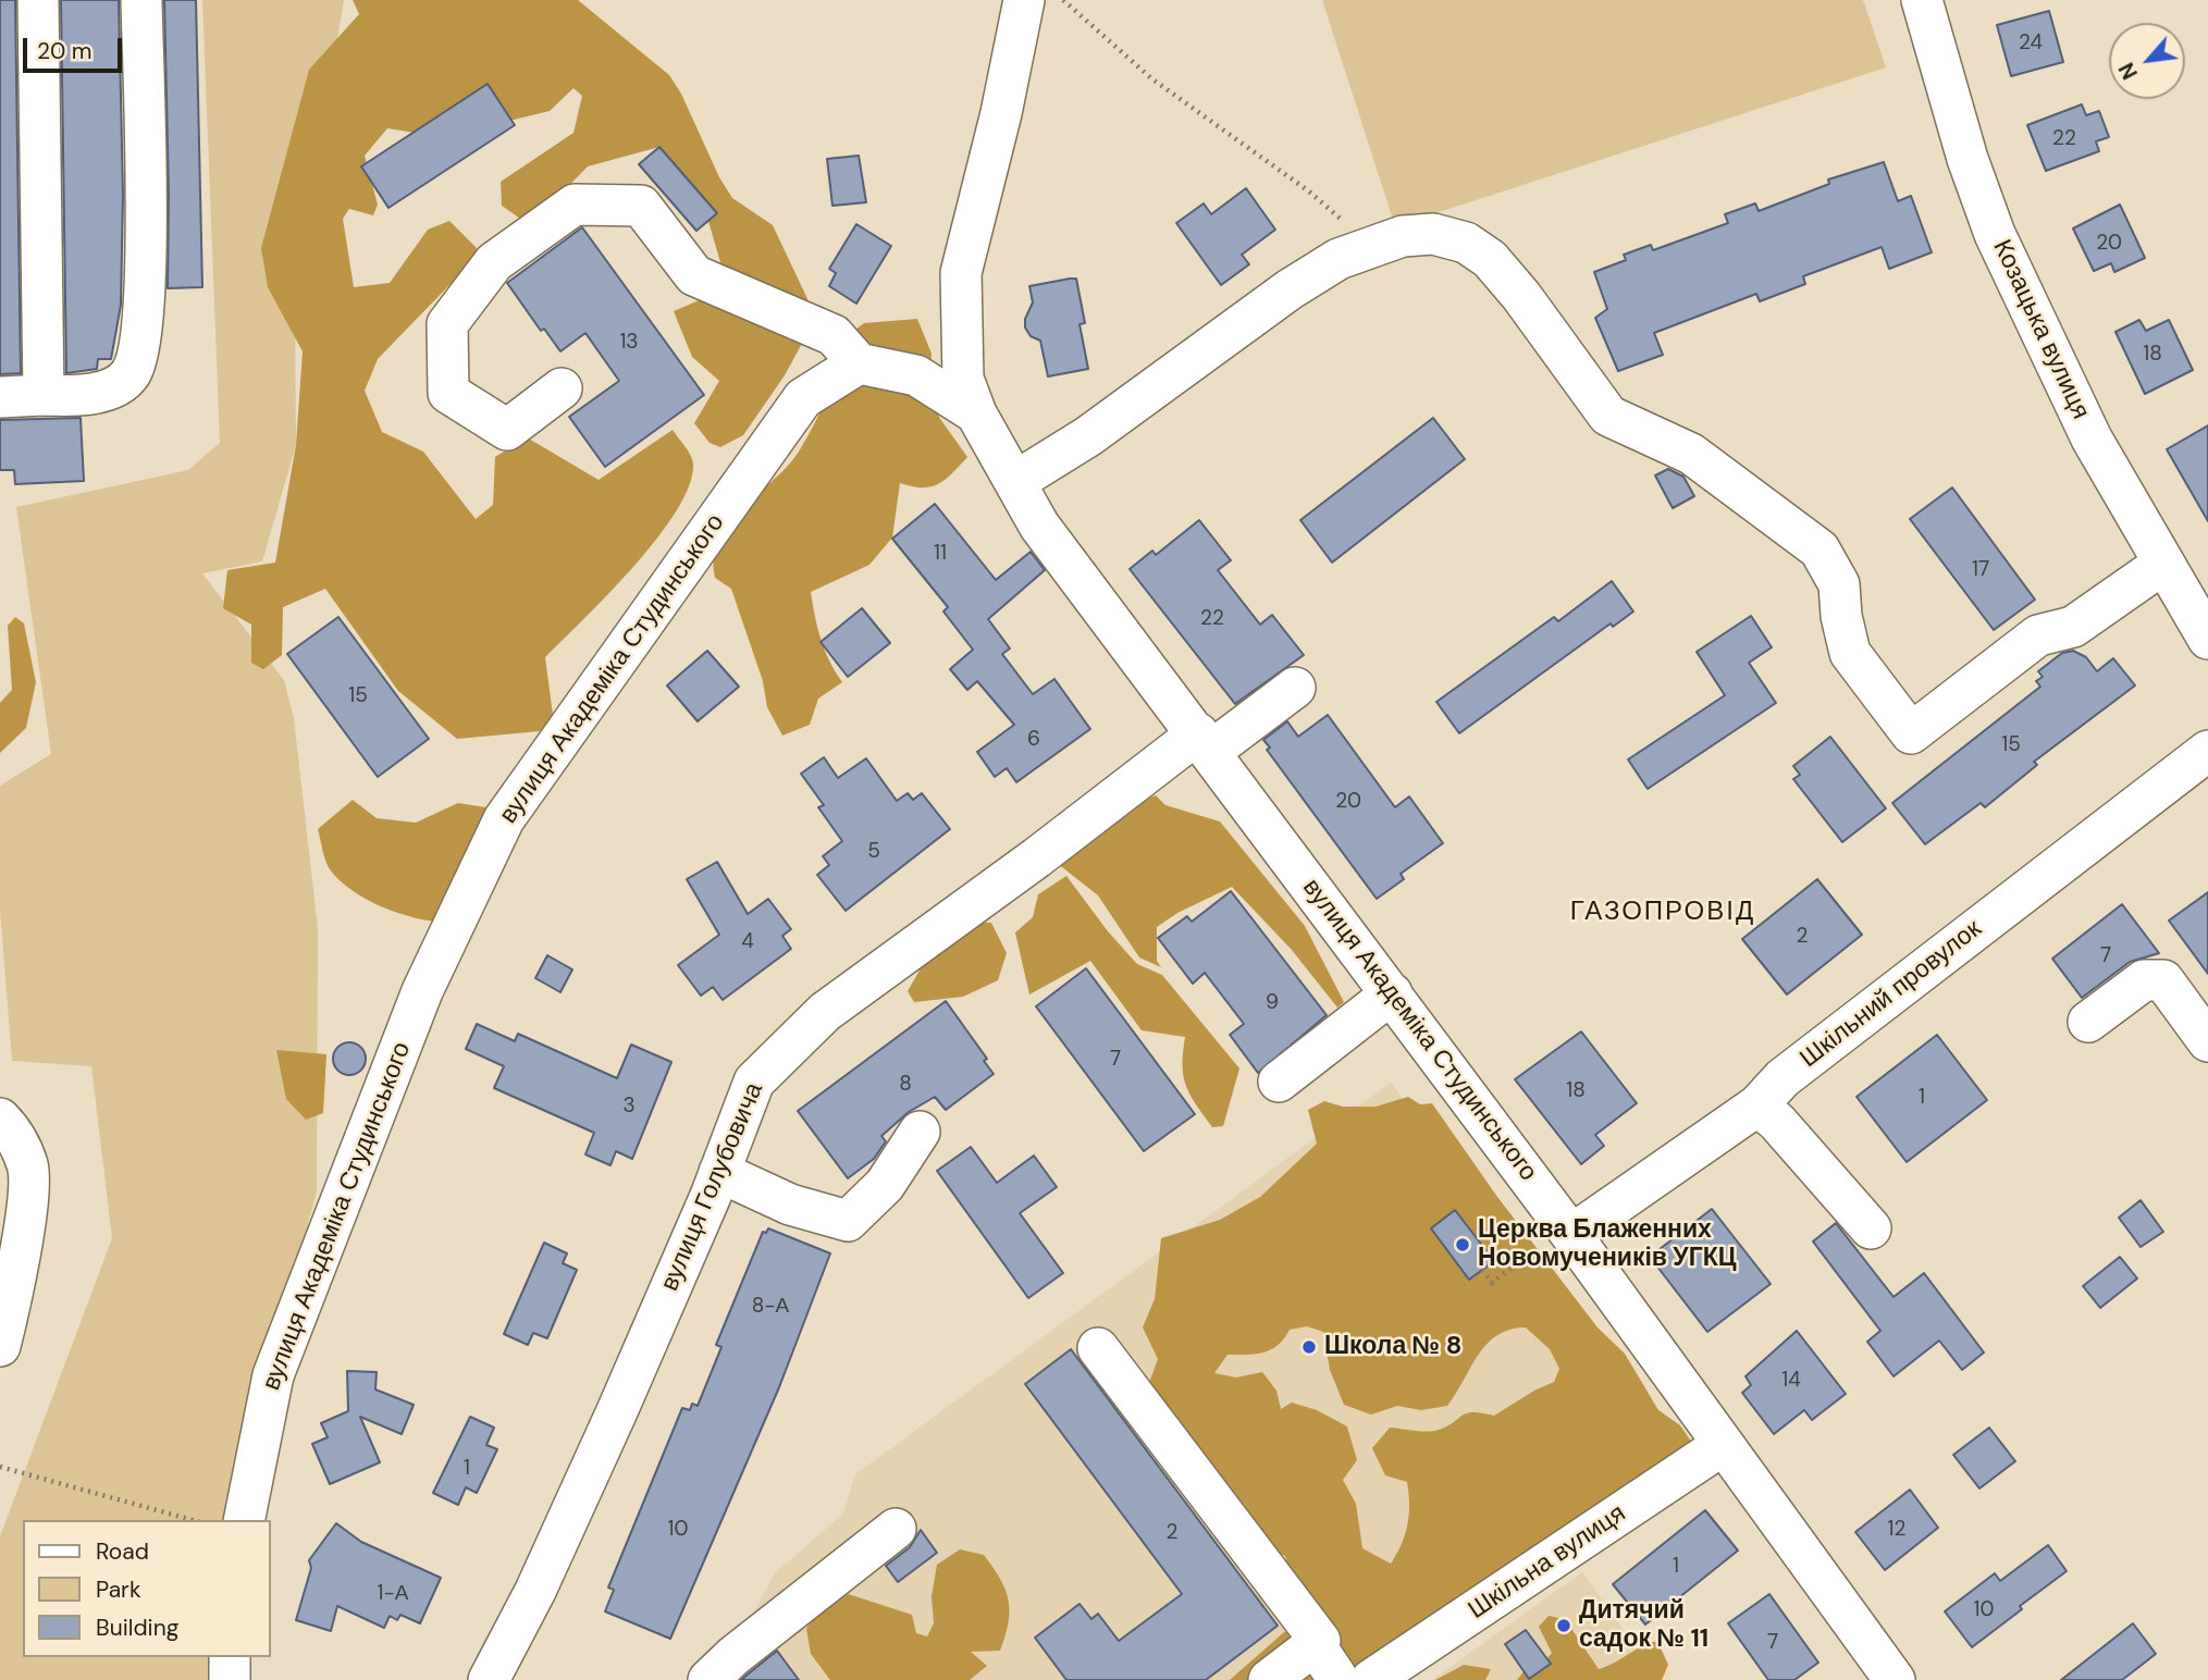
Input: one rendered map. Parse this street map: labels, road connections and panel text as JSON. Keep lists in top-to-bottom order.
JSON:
{
  "streets": {
    "street": [
      "Козацька вулиця",
      "вулиця Академіка Студинського",
      "Шкільний провулок",
      "вулиця Голубовича",
      "Шкільна вулиця"
    ]
  },
  "crossings": [
    ["вулиця Академіка Студинського", "Шкільний провулок"],
    ["вулиця Академіка Студинського", "вулиця Голубовича"],
    ["вулиця Академіка Студинського", "Шкільна вулиця"]
  ],
  "districts": ["ГАЗОПРОВІД"],
  "places": ["Церква Блаженних Новомучеників УГКЦ", "Школа № 8", "Дитячий садок № 11"],
  "house_numbers": [
    "24",
    "22",
    "20",
    "13",
    "18",
    "11",
    "17",
    "22",
    "15",
    "6",
    "15",
    "20",
    "5",
    "2",
    "4",
    "7",
    "9",
    "7",
    "8",
    "18",
    "1",
    "3",
    "8-А",
    "14",
    "1",
    "10",
    "12",
    "2",
    "1",
    "1-А",
    "10",
    "7"
  ],
  "legend": ["Road", "Park", "Building"],
  "scale_bar": "20 m",
  "north": "bottom left"
}
